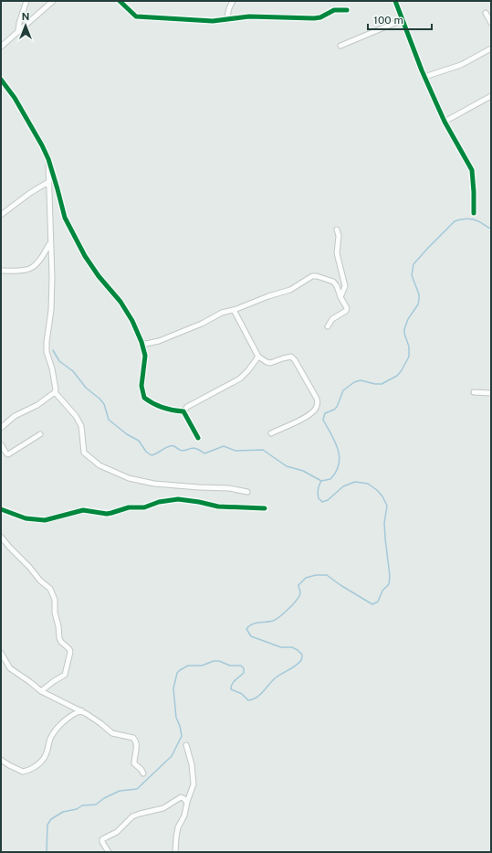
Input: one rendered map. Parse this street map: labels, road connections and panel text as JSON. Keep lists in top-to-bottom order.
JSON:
{
  "scale_bar": "100 m",
  "north": "top"
}
